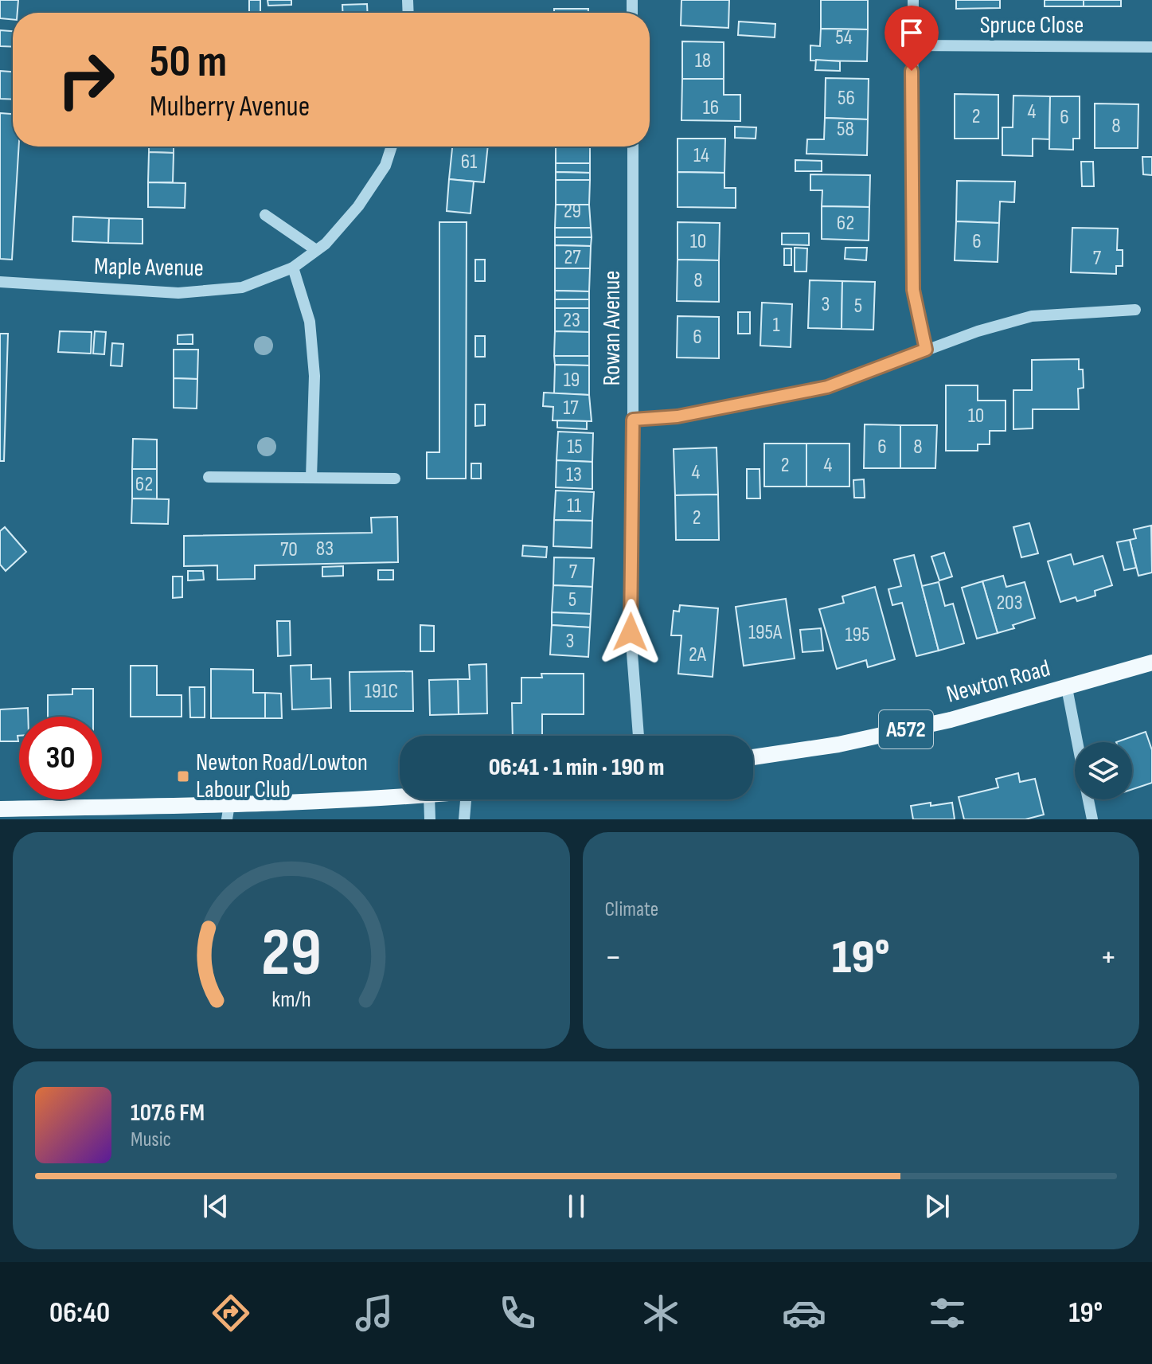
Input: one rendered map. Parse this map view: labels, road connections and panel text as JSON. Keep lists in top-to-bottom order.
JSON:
{
  "streets": {
    "main road": ["Newton Road", "A572"],
    "street": ["Spruce Close", "Maple Avenue", "Rowan Avenue"]
  },
  "places": {
    "transit": ["Newton Road/Lowton Labour Club"]
  },
  "house_numbers": [
    "54",
    "18",
    "56",
    "16",
    "4",
    "2",
    "6",
    "8",
    "58",
    "14",
    "61",
    "29",
    "62",
    "10",
    "6",
    "27",
    "7",
    "8",
    "3",
    "5",
    "23",
    "1",
    "6",
    "19",
    "17",
    "10",
    "15",
    "6",
    "8",
    "2",
    "4",
    "4",
    "13",
    "62",
    "11",
    "2",
    "83",
    "70",
    "7",
    "5",
    "203",
    "195A",
    "195",
    "3",
    "2A",
    "191C"
  ],
  "page": {
    "turn": ["50 m", "Mulberry Avenue"],
    "limit": "30",
    "trip": "06:41 · 1 min · 190 m",
    "tile": "Climate",
    "heat": ["−", "19°", "+"],
    "song": ["107.6 FM", "Music"],
    "tabs": ["06:40", "19°"],
    "gauge": ["29", "km/h"]
  }
}
